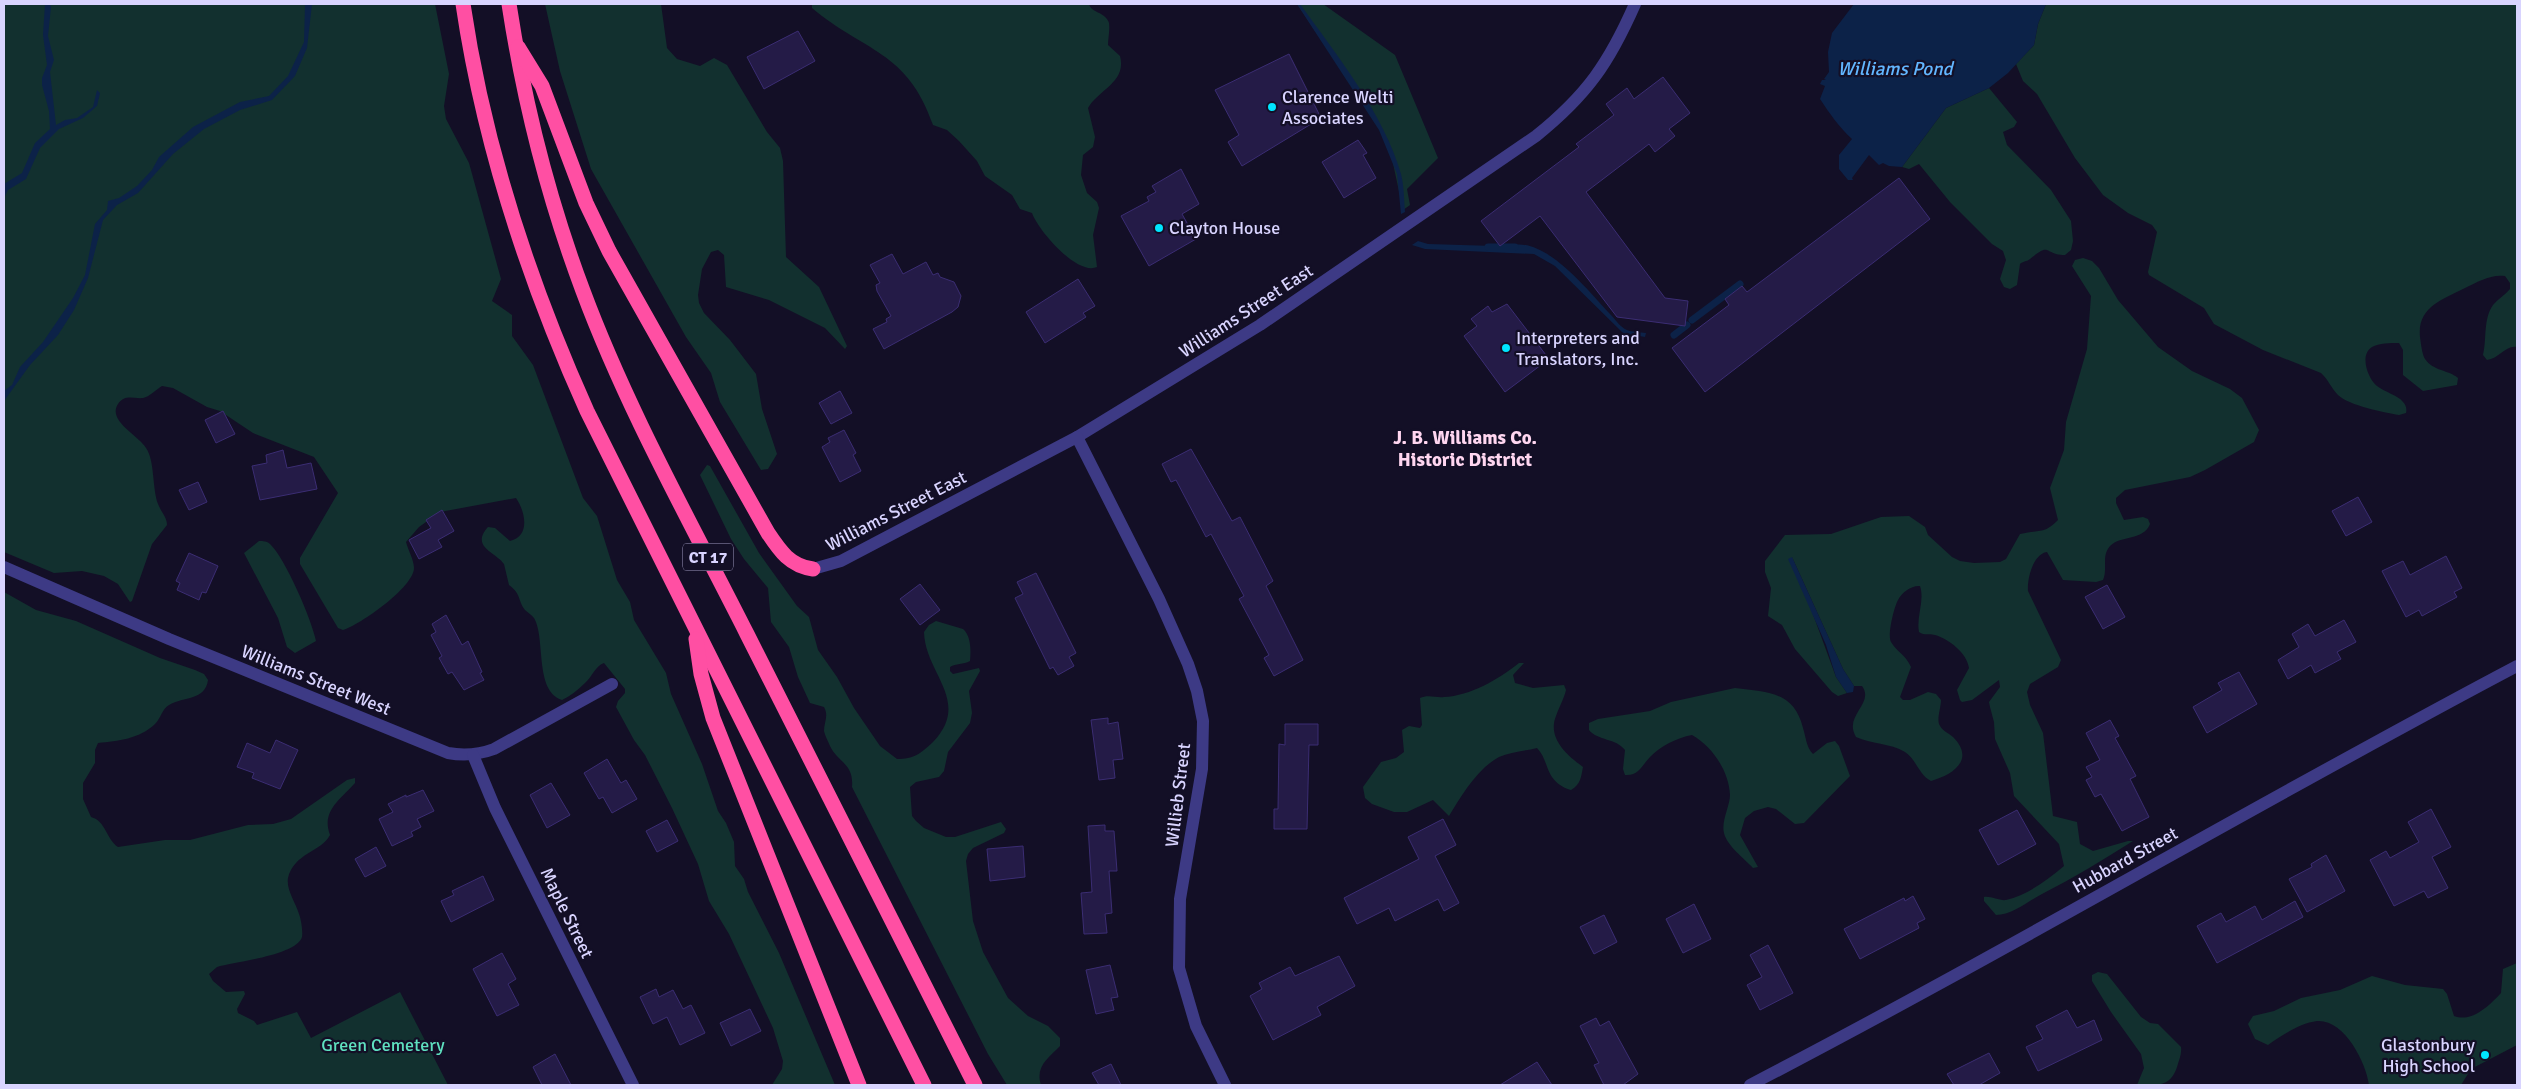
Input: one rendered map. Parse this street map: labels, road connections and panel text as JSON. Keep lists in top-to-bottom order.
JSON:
{
  "streets": {
    "highway": ["CT 17"],
    "street": [
      "Williams Street East",
      "Williams Street West",
      "Willieb Street",
      "Hubbard Street",
      "Maple Street"
    ]
  },
  "crossings": [
    ["Williams Street East", "Willieb Street"],
    ["Williams Street West", "Maple Street"]
  ],
  "districts": ["J. B. Williams Co. Historic District"],
  "water": ["Williams Pond"],
  "parks": ["Green Cemetery"],
  "places": [
    "Clarence Welti Associates",
    "Clayton House",
    "Interpreters and Translators, Inc.",
    "Glastonbury High School"
  ]
}
